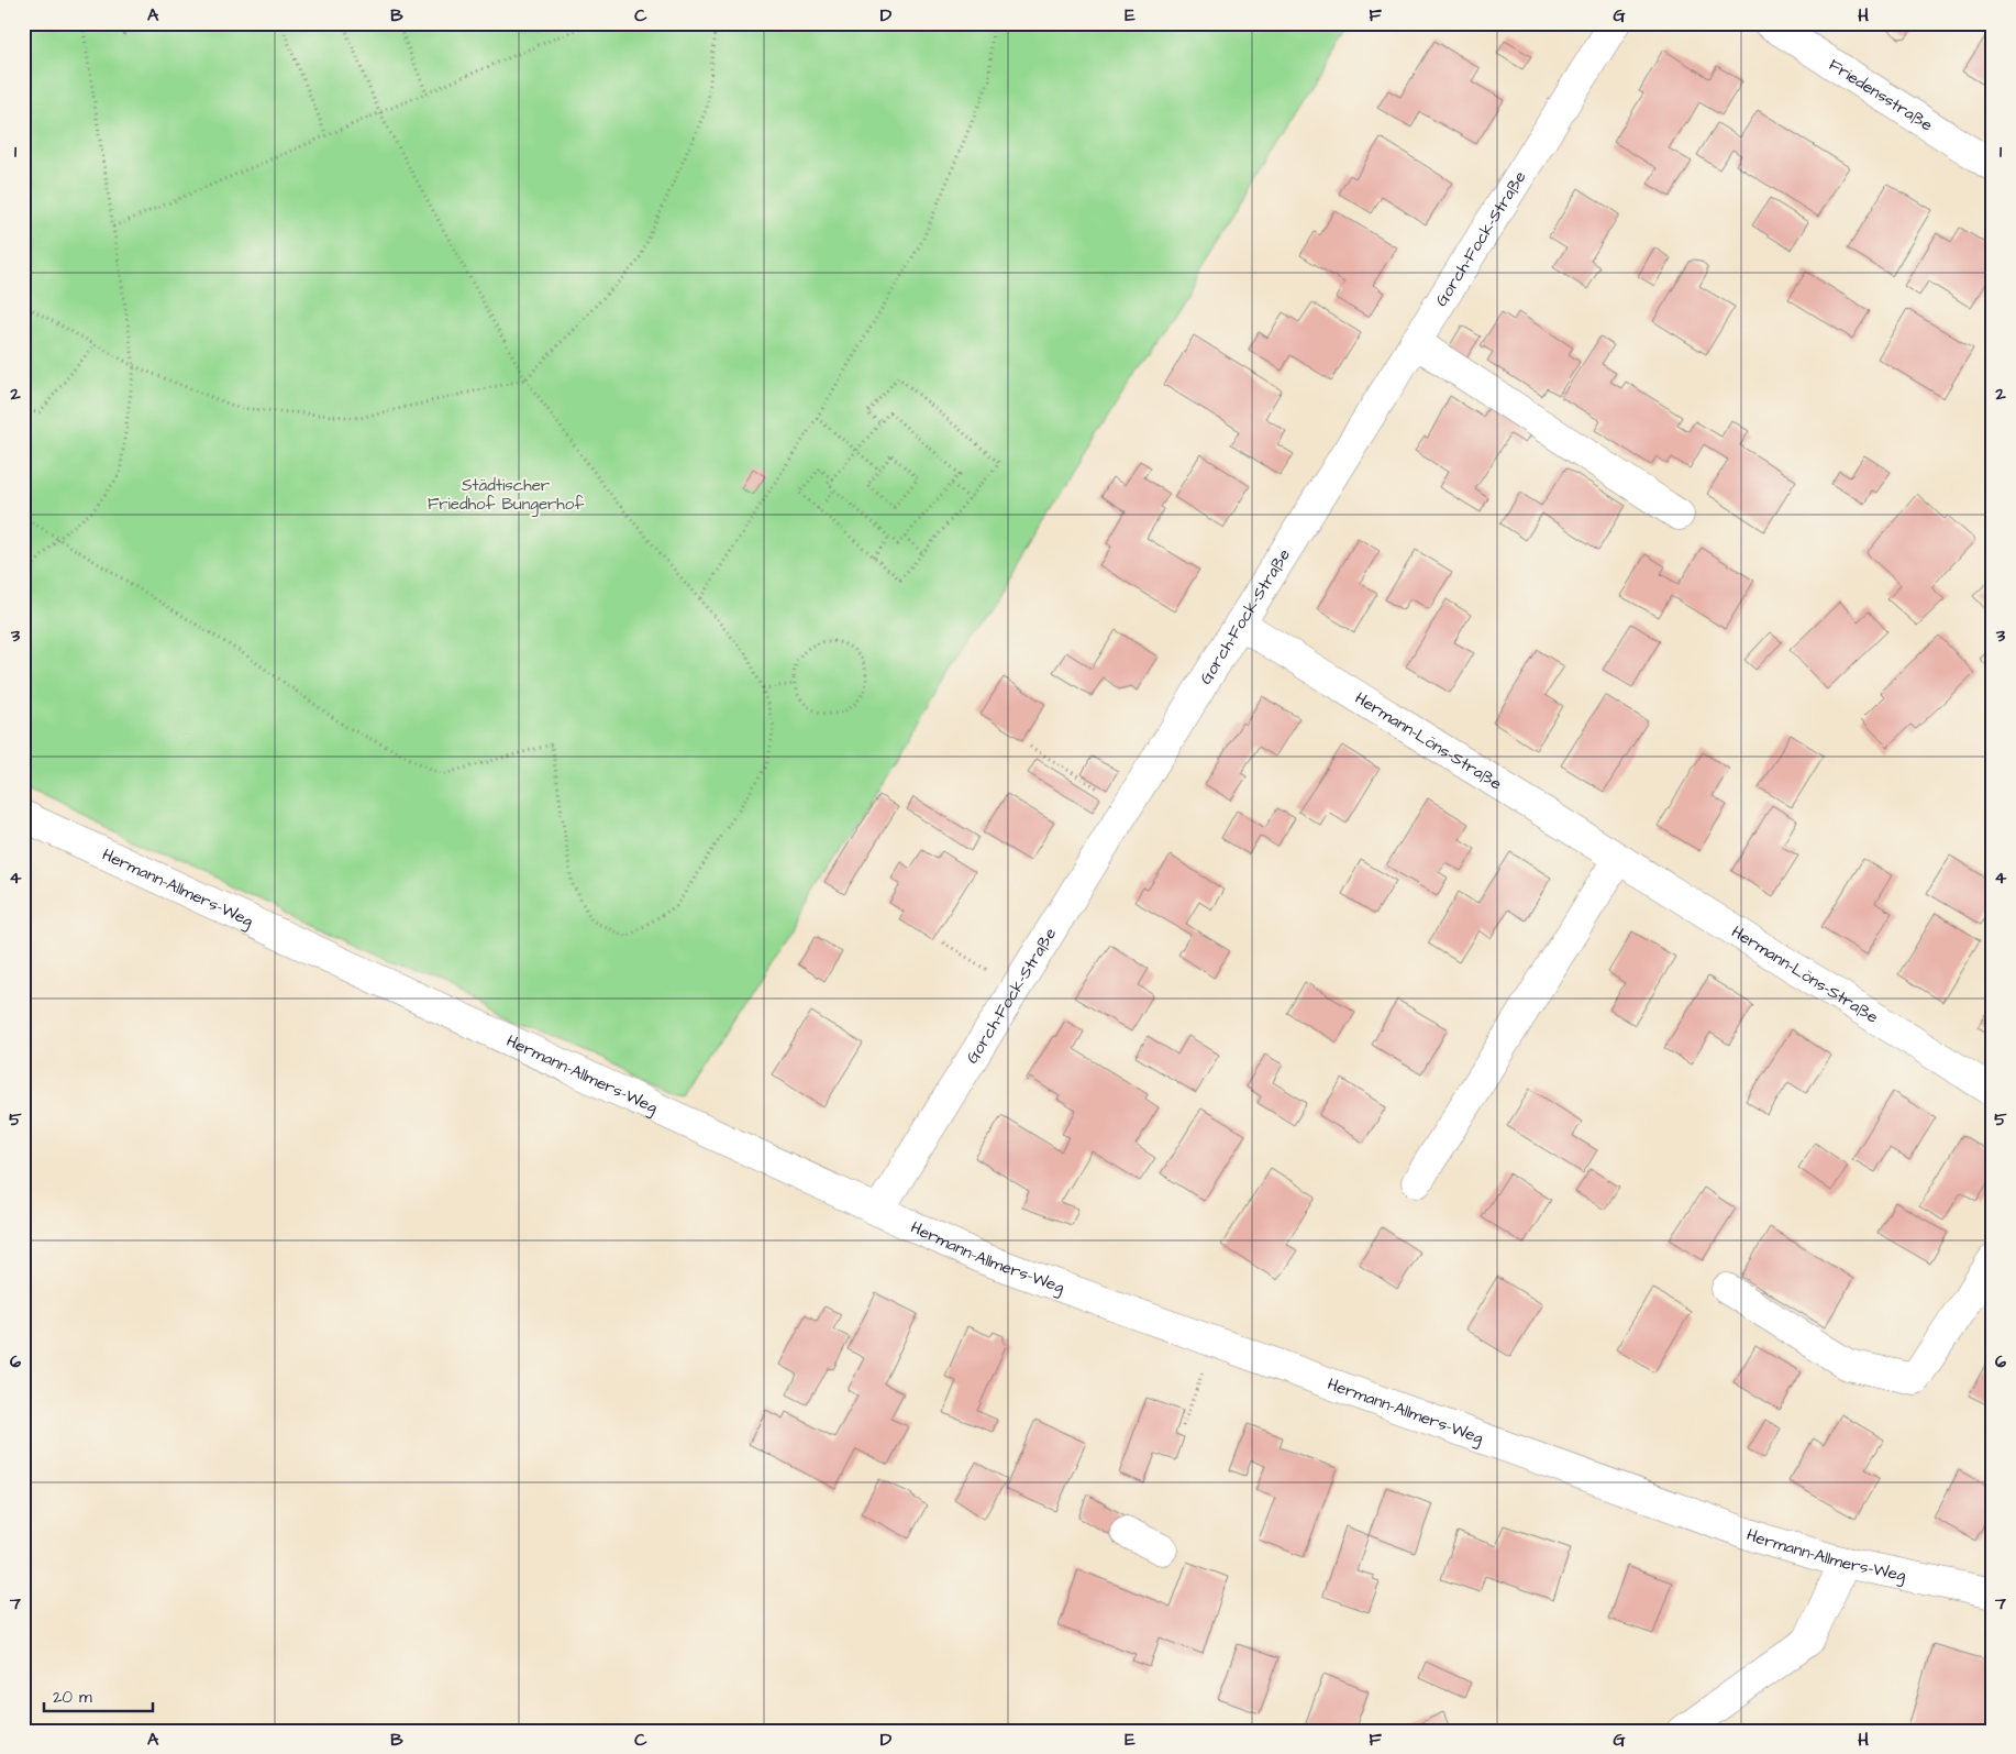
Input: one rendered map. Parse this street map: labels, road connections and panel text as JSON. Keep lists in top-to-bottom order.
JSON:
{
  "streets": {
    "street": [
      "Friedensstraße",
      "Gorch-Fock-Straße",
      "Hermann-Löns-Straße",
      "Hermann-Allmers-Weg"
    ]
  },
  "crossings": [
    ["Gorch-Fock-Straße", "Hermann-Löns-Straße"],
    ["Gorch-Fock-Straße", "Hermann-Allmers-Weg"]
  ],
  "parks": ["Städtischer Friedhof Bungerhof"],
  "scale_bar": "20 m",
  "grid": {
    "columns": [
      "A",
      "B",
      "C",
      "D",
      "E",
      "F",
      "G",
      "H"
    ],
    "rows": [
      "1",
      "2",
      "3",
      "4",
      "5",
      "6",
      "7"
    ]
  }
}
